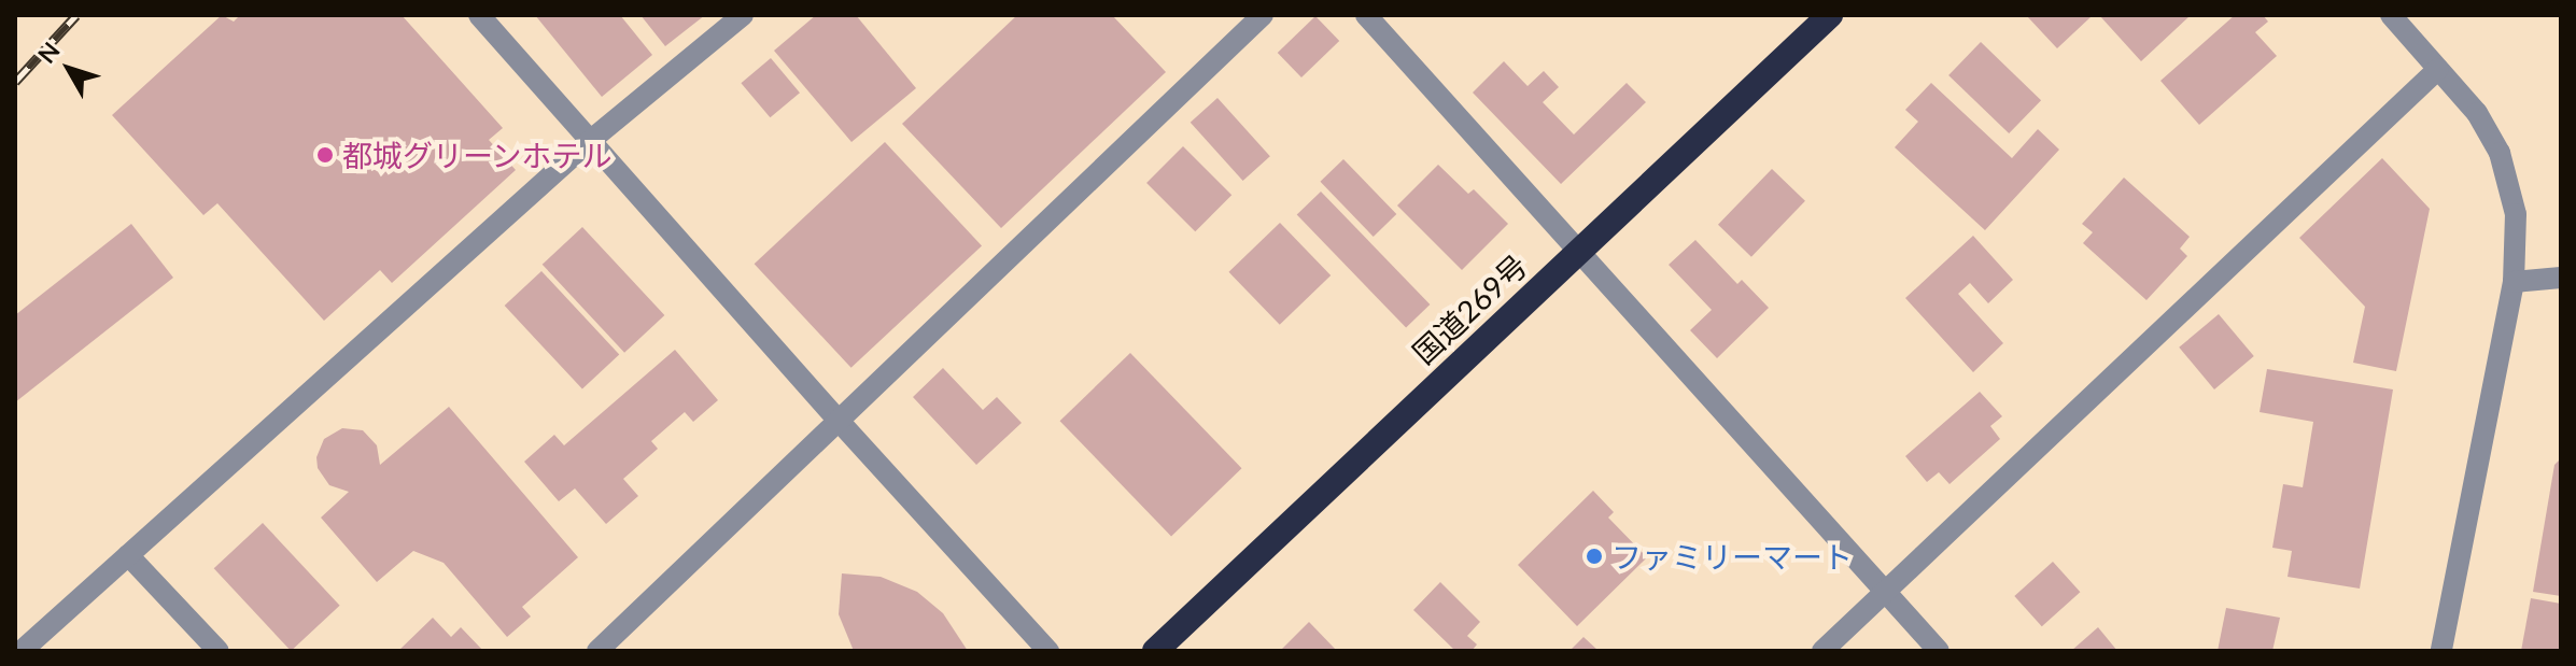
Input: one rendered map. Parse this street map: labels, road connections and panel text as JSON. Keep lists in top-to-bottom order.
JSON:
{
  "streets": {
    "highway": ["国道269号"]
  },
  "places": ["都城グリーンホテル", "ファミリーマート"],
  "north": "top left"
}
